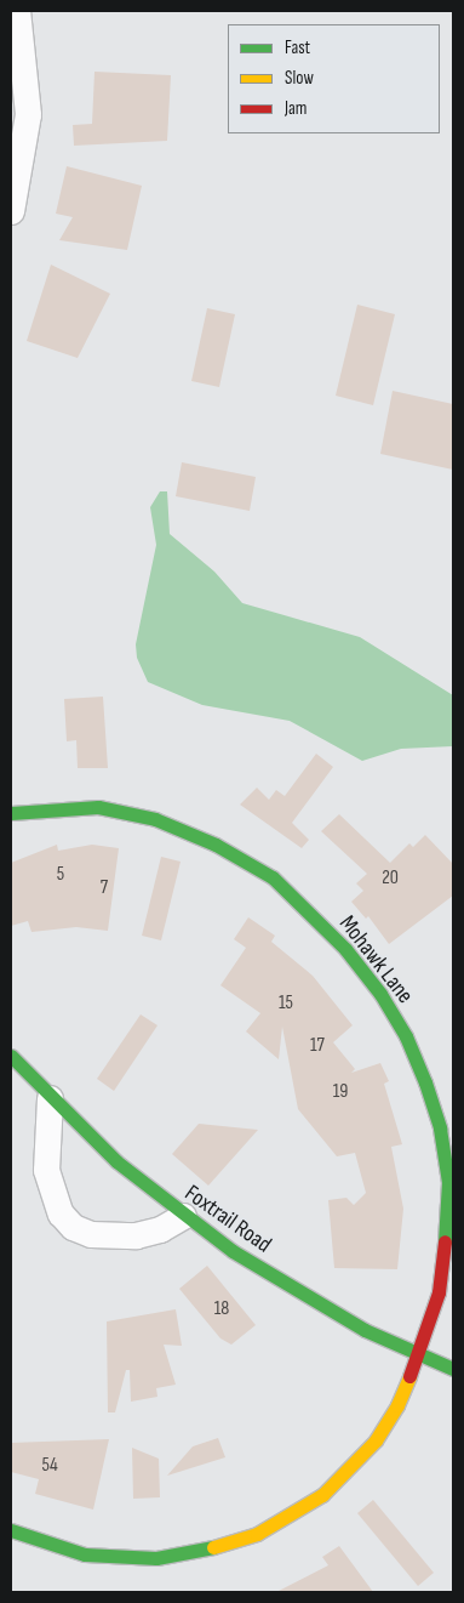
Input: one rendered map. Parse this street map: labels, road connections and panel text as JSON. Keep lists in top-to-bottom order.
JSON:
{
  "streets": {
    "street": ["Mohawk Lane", "Foxtrail Road"]
  },
  "crossings": [
    ["Mohawk Lane", "Foxtrail Road"]
  ],
  "house_numbers": [
    "5",
    "20",
    "7",
    "15",
    "17",
    "19",
    "18",
    "54"
  ],
  "legend": ["Fast", "Slow", "Jam"]
}
